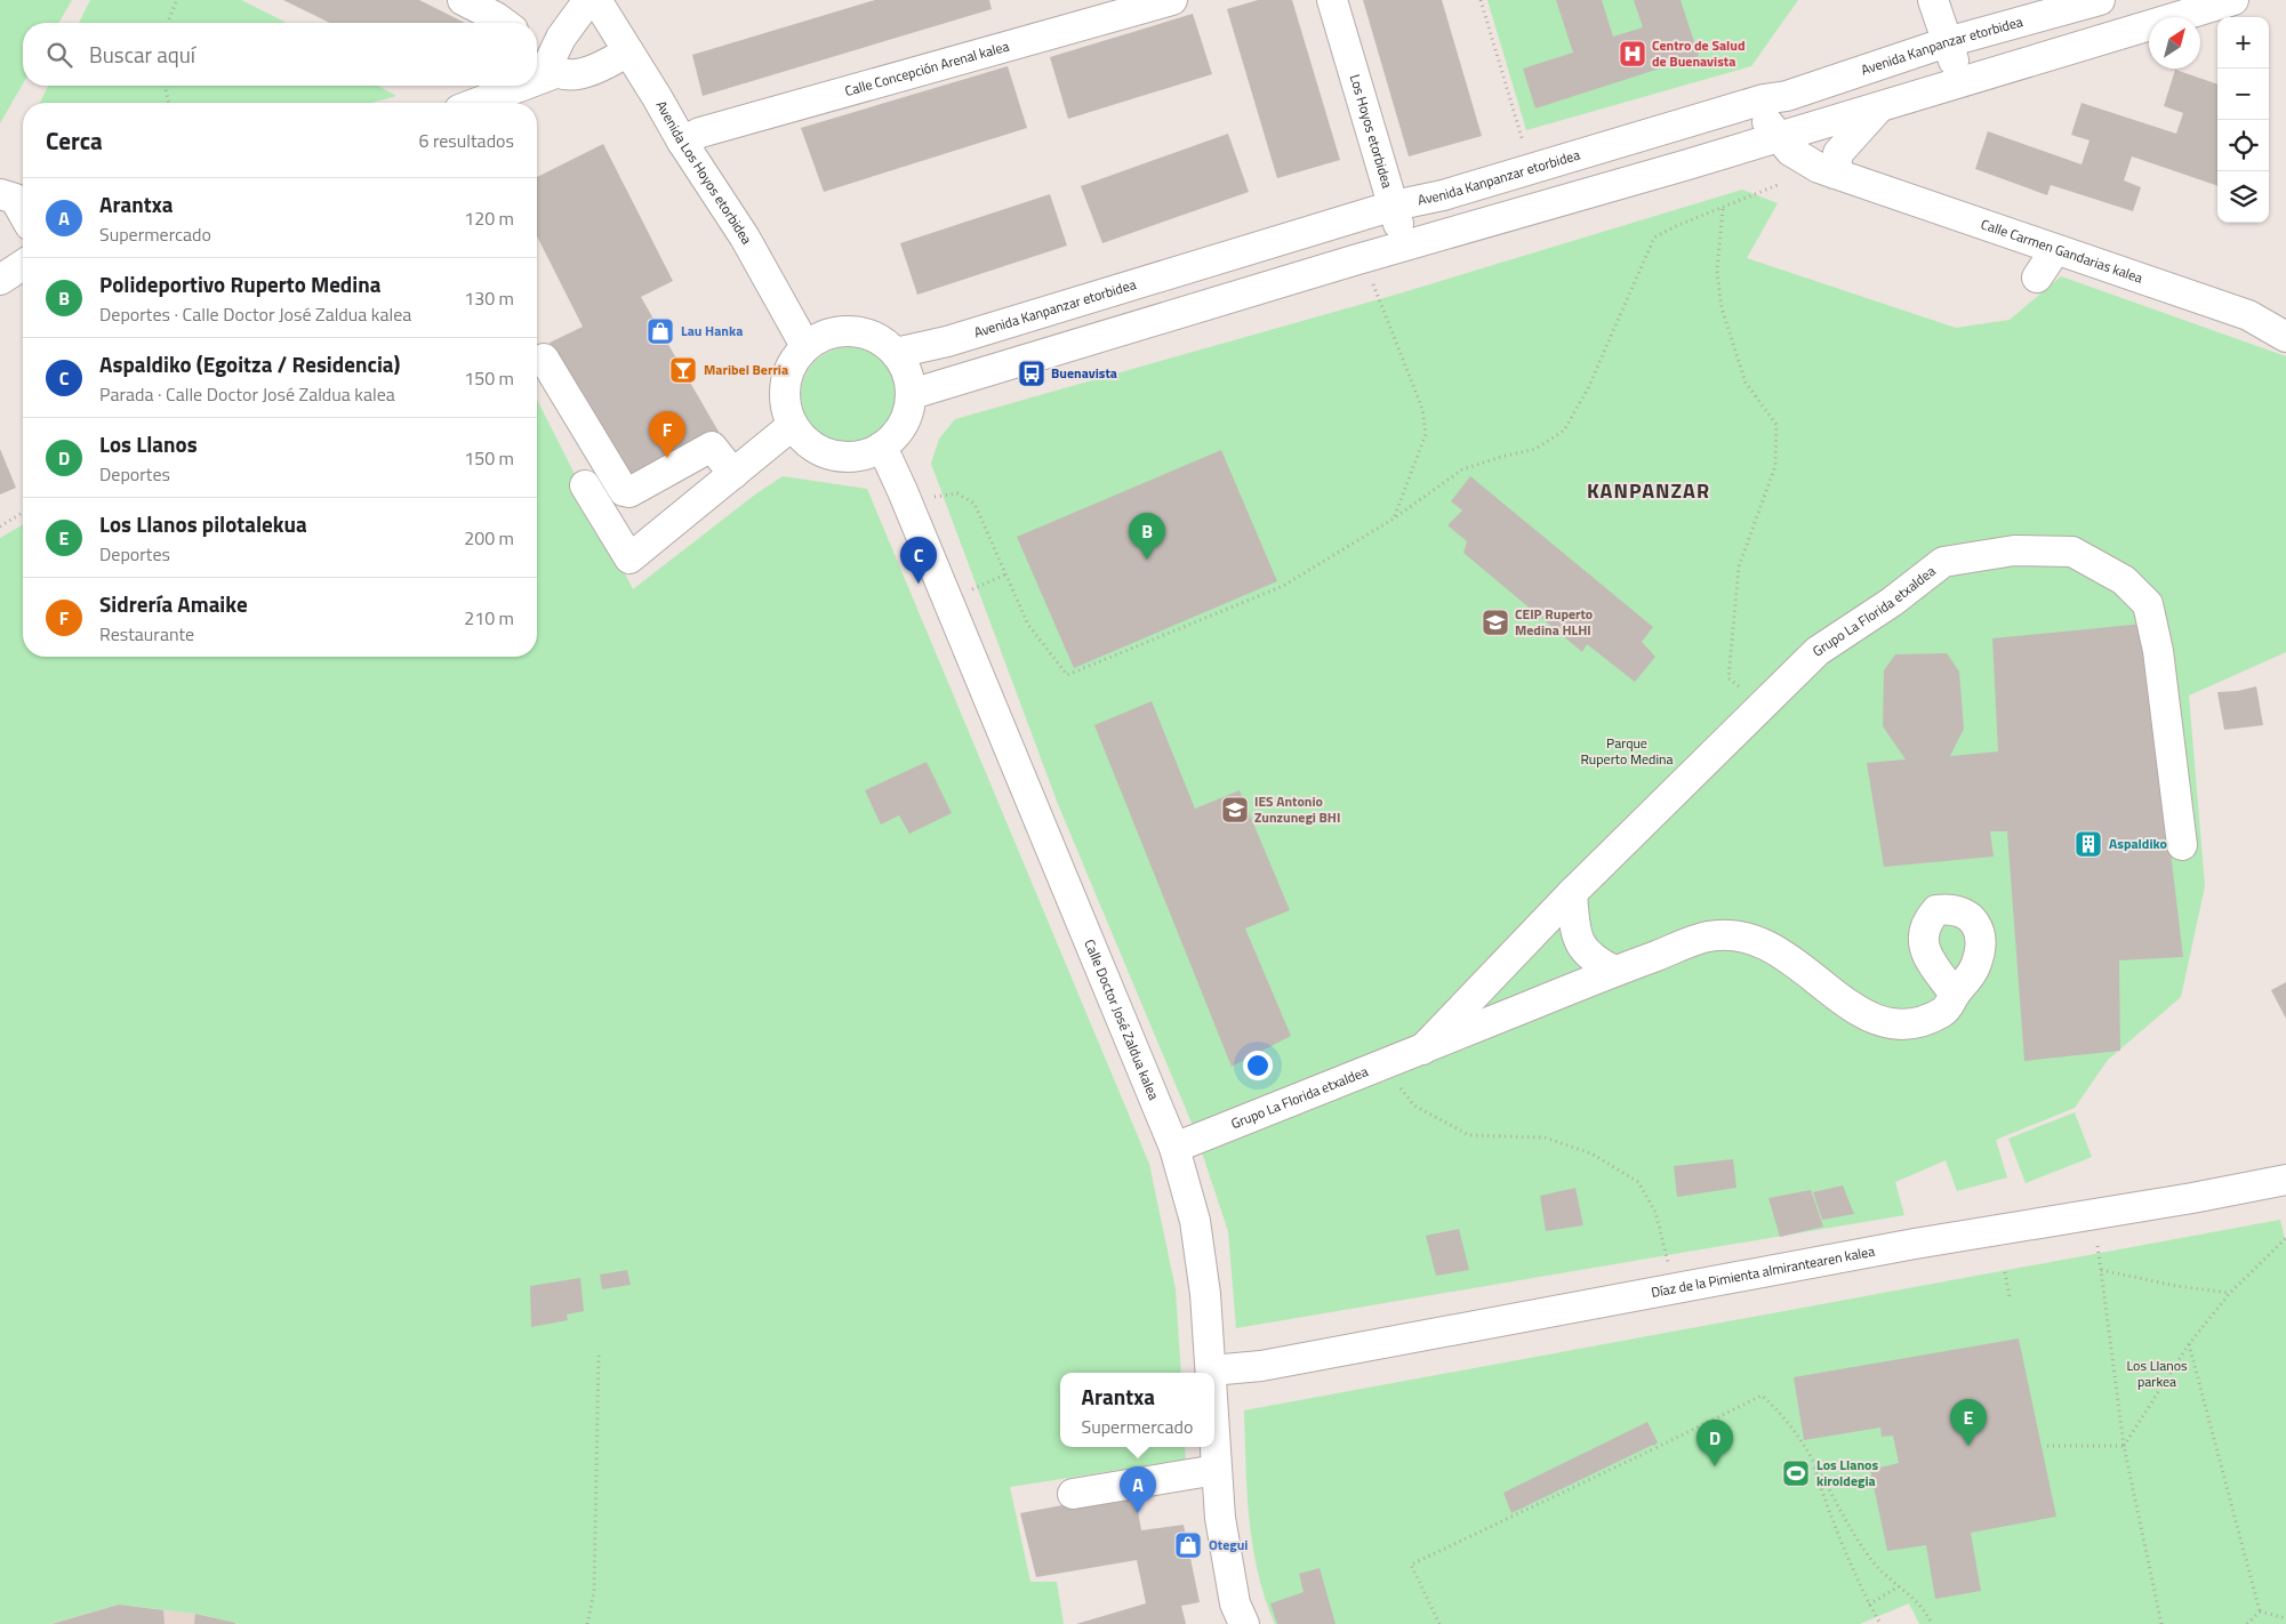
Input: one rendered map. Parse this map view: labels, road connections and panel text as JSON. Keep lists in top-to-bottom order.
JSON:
{
  "streets": {
    "street": [
      "Avenida Kanpanzar etorbidea",
      "Calle Concepción Arenal kalea",
      "Los Hoyos etorbidea",
      "Avenida Los Hoyos etorbidea",
      "Calle Carmen Gandarias kalea",
      "Grupo La Florida etxaldea",
      "Calle Doctor José Zaldua kalea",
      "Díaz de la Pimienta almirantearen kalea"
    ]
  },
  "crossings": [
    ["Avenida Kanpanzar etorbidea", "Los Hoyos etorbidea"],
    ["Avenida Kanpanzar etorbidea", "Avenida Los Hoyos etorbidea"],
    ["Avenida Kanpanzar etorbidea", "Calle Carmen Gandarias kalea"],
    ["Avenida Kanpanzar etorbidea", "Calle Doctor José Zaldua kalea"],
    ["Calle Concepción Arenal kalea", "Avenida Los Hoyos etorbidea"],
    ["Avenida Los Hoyos etorbidea", "Calle Doctor José Zaldua kalea"],
    ["Grupo La Florida etxaldea", "Calle Doctor José Zaldua kalea"],
    ["Calle Doctor José Zaldua kalea", "Díaz de la Pimienta almirantearen kalea"]
  ],
  "districts": ["KANPANZAR"],
  "parks": ["Parque Ruperto Medina", "Los Llanos parkea"],
  "places": {
    "hospital": ["Centro de Salud de Buenavista"],
    "shop": ["Lau Hanka", "Otegui"],
    "bar": ["Maribel Berria"],
    "bus stop": ["Buenavista"],
    "school or university": ["CEIP Ruperto Medina HLHI", "IES Antonio Zunzunegi BHI"],
    "building": ["Aspaldiko"],
    "sports": ["Los Llanos kiroldegia"]
  },
  "north": "top right",
  "page": {
    "map_buttons": ["+", "−"],
    "search": "Buscar aquí",
    "heading": ["Cerca", "6 resultados"],
    "list": [
      {
        "mark": "A",
        "name": "Arantxa",
        "note": "Supermercado",
        "value": "120 m"
      },
      {
        "mark": "B",
        "name": "Polideportivo Ruperto Medina",
        "note": "Deportes · Calle Doctor José Zaldua kalea",
        "value": "130 m"
      },
      {
        "mark": "C",
        "name": "Aspaldiko (Egoitza / Residencia)",
        "note": "Parada · Calle Doctor José Zaldua kalea",
        "value": "150 m"
      },
      {
        "mark": "D",
        "name": "Los Llanos",
        "note": "Deportes",
        "value": "150 m"
      },
      {
        "mark": "E",
        "name": "Los Llanos pilotalekua",
        "note": "Deportes",
        "value": "200 m"
      },
      {
        "mark": "F",
        "name": "Sidrería Amaike",
        "note": "Restaurante",
        "value": "210 m"
      }
    ],
    "pins": [
      "F",
      "B",
      "C",
      "E",
      "D",
      "A"
    ],
    "popup": ["Arantxa", "Supermercado"]
  }
}
